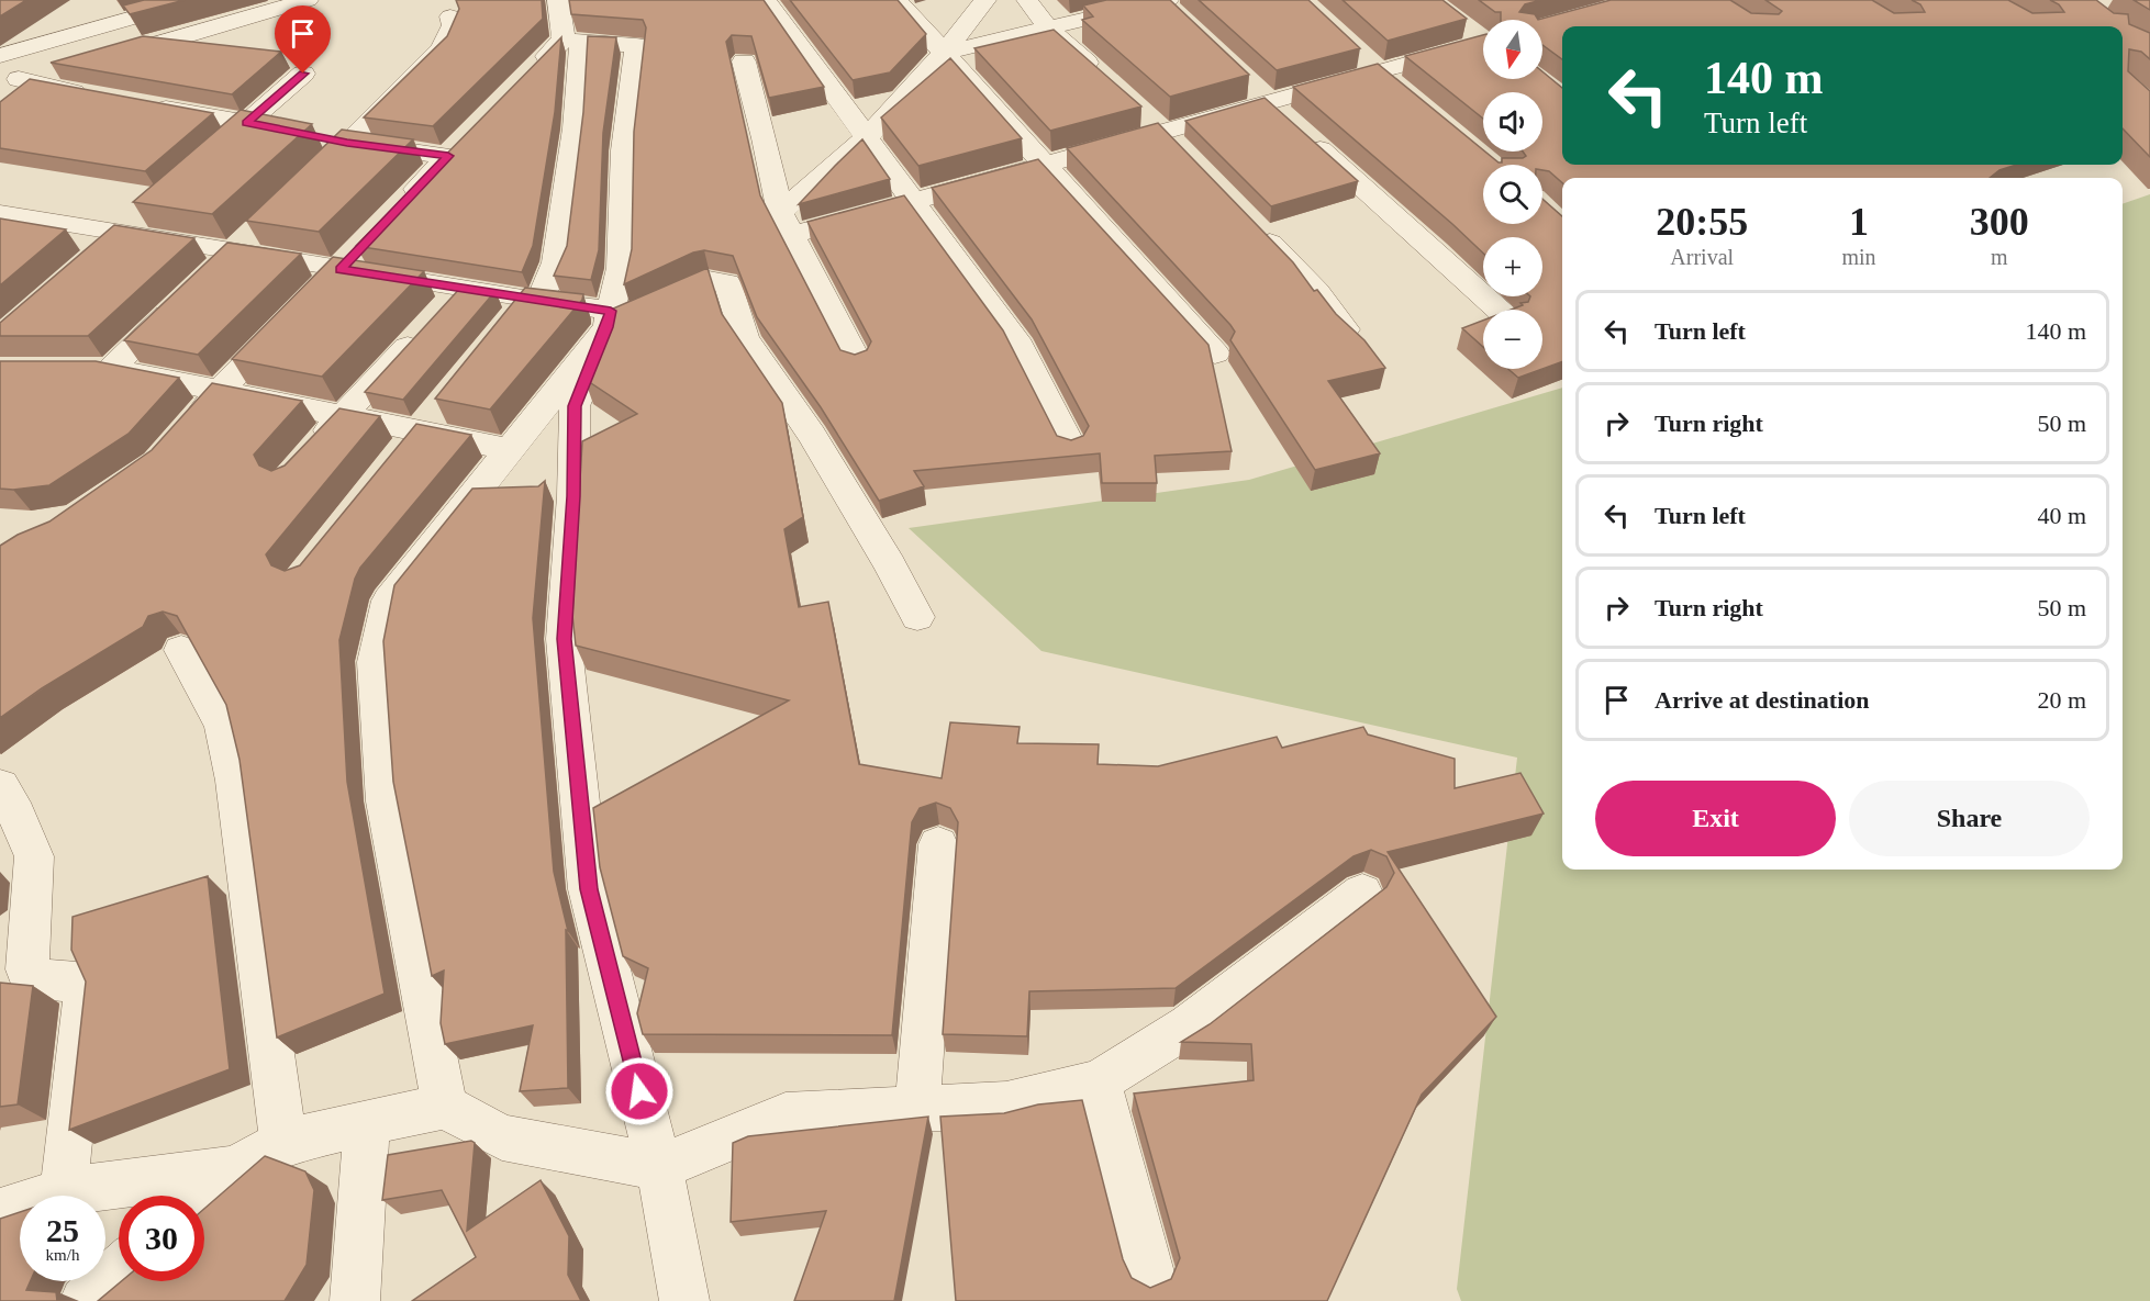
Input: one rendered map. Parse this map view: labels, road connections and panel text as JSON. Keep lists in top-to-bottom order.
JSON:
{
  "north": "bottom",
  "page": {
    "map_buttons": ["+", "−"],
    "turn": ["140 m", "Turn left"],
    "eta": [
      "20:55",
      "Arrival",
      "1",
      "min",
      "300",
      "m"
    ],
    "list": [
      {
        "name": "Turn left",
        "value": "140 m"
      },
      {
        "name": "Turn right",
        "value": "50 m"
      },
      {
        "name": "Turn left",
        "value": "40 m"
      },
      {
        "name": "Turn right",
        "value": "50 m"
      },
      {
        "name": "Arrive at destination",
        "value": "20 m"
      }
    ],
    "buttons": ["Exit", "Share"],
    "speed": "25 km/h",
    "limit": "30"
  }
}
